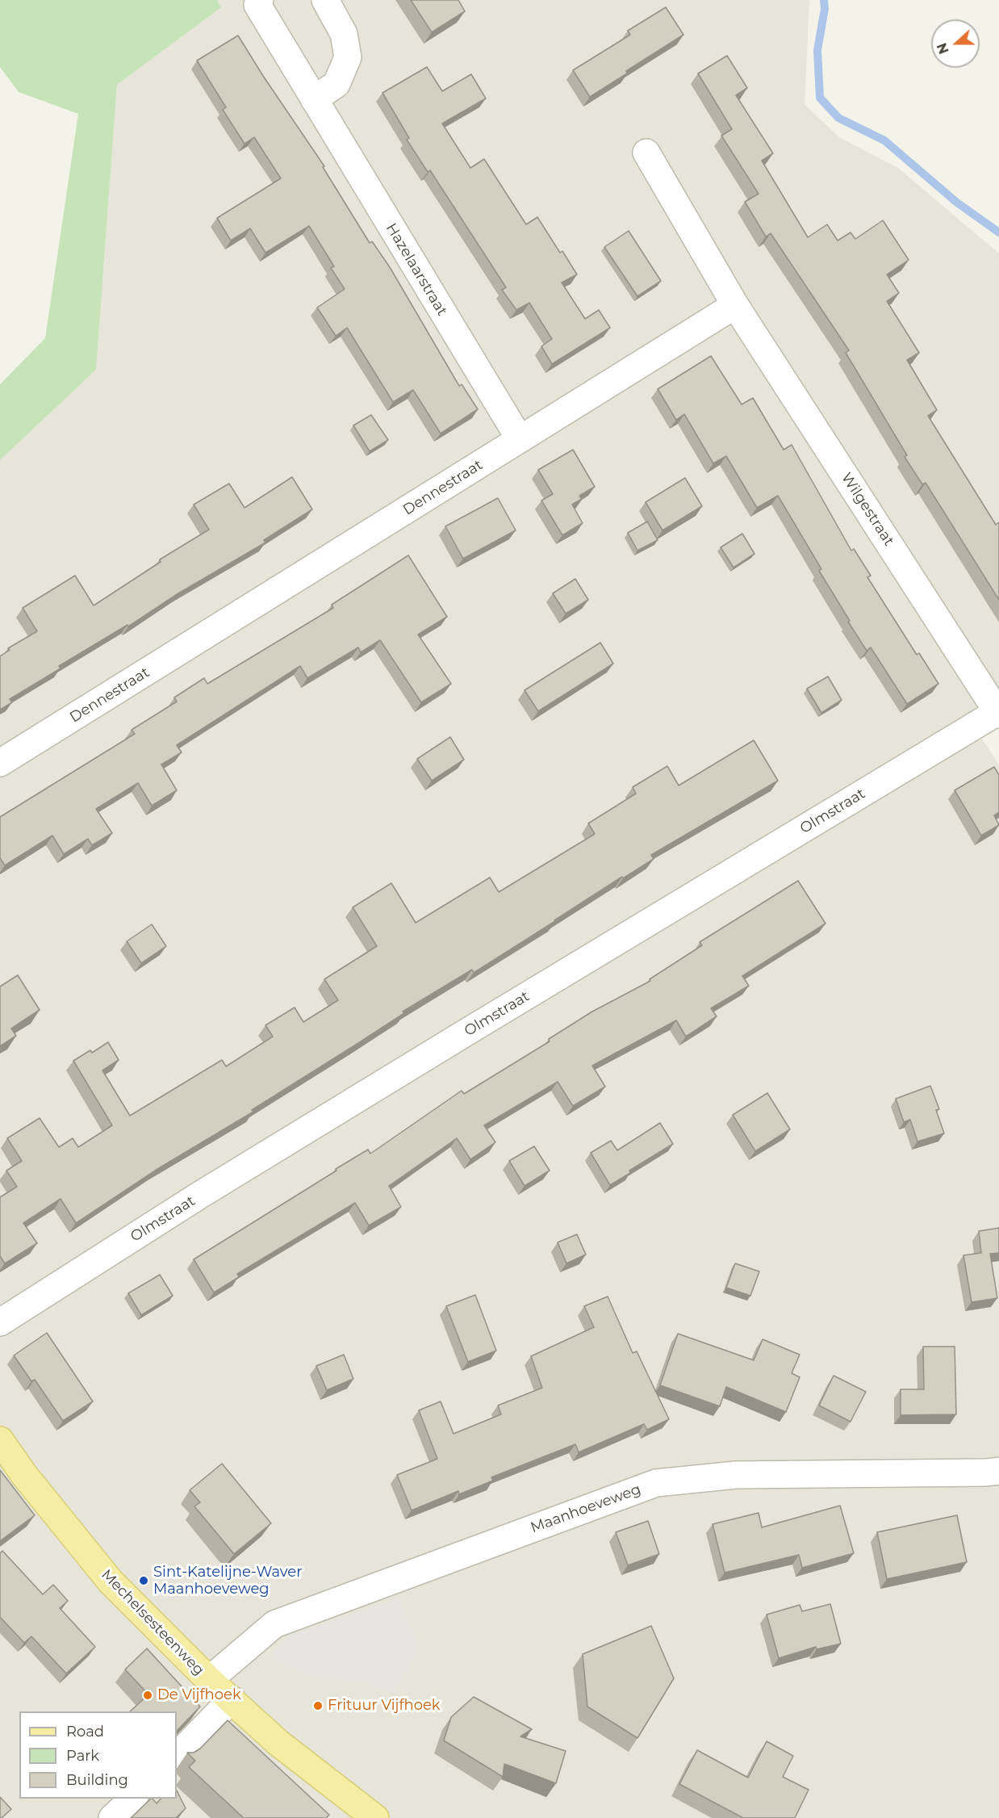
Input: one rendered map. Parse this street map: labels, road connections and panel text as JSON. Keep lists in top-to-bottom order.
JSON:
{
  "streets": {
    "main road": ["Mechelsesteenweg"],
    "street": [
      "Hazelaarstraat",
      "Dennestraat",
      "Wilgestraat",
      "Olmstraat",
      "Maanhoeveweg"
    ]
  },
  "crossings": [
    ["Hazelaarstraat", "Dennestraat"],
    ["Dennestraat", "Wilgestraat"],
    ["Wilgestraat", "Olmstraat"],
    ["Maanhoeveweg", "Mechelsesteenweg"]
  ],
  "places": ["Sint-Katelijne-Waver Maanhoeveweg", "De Vijfhoek", "Frituur Vijfhoek"],
  "legend": ["Road", "Park", "Building"],
  "north": "left"
}
